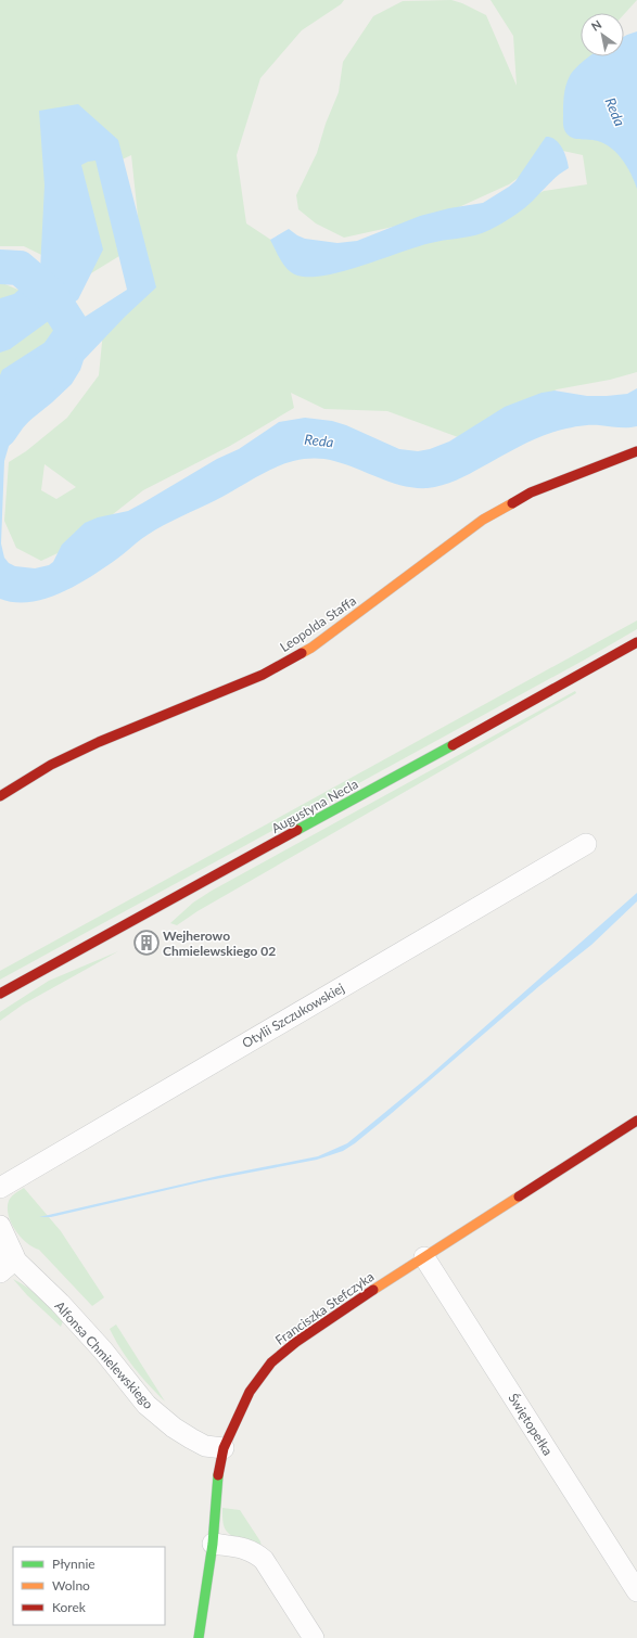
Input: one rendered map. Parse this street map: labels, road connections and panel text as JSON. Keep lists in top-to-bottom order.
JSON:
{
  "streets": {
    "street": [
      "Leopolda Staffa",
      "Augustyna Necla",
      "Otylii Szczukowskiej",
      "Franciszka Stefczyka",
      "Alfonsa Chmielewskiego",
      "Świętopełka"
    ]
  },
  "crossings": [
    ["Franciszka Stefczyka", "Alfonsa Chmielewskiego"],
    ["Franciszka Stefczyka", "Świętopełka"]
  ],
  "water": ["Reda"],
  "places": {
    "building": ["Wejherowo Chmielewskiego 02"]
  },
  "legend": ["Płynnie", "Wolno", "Korek"],
  "north": "top left"
}
